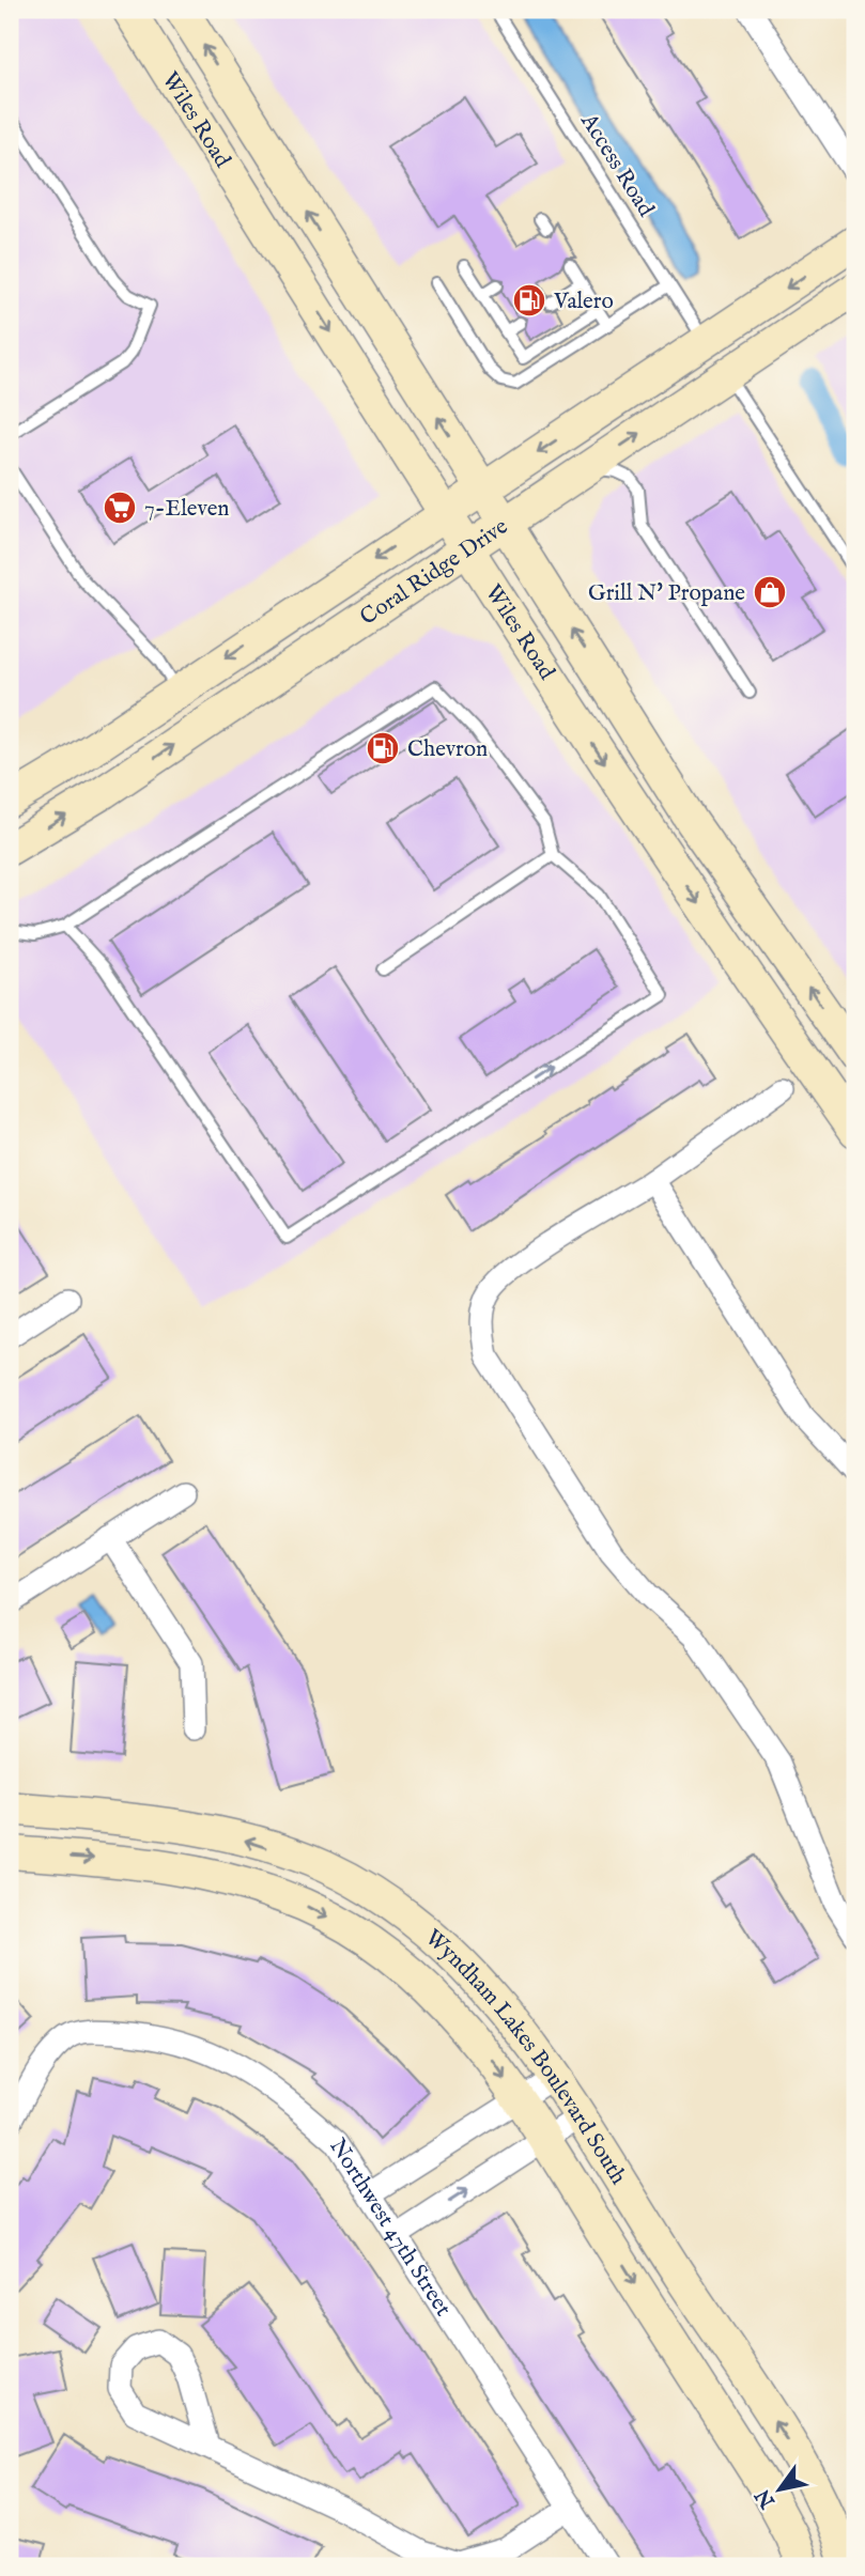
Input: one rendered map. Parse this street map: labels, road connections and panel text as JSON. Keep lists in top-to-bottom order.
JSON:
{
  "streets": {
    "street": [
      "Wiles Road",
      "Coral Ridge Drive",
      "Wyndham Lakes Boulevard South",
      "Northwest 47th Street"
    ],
    "lane": ["Access Road"]
  },
  "crossings": [
    ["Wiles Road", "Coral Ridge Drive"],
    ["Access Road", "Coral Ridge Drive"]
  ],
  "places": {
    "fuel station": ["Valero", "Chevron"],
    "supermarket": ["7-Eleven"],
    "shop": ["Grill N' Propane"]
  },
  "north": "bottom left"
}
